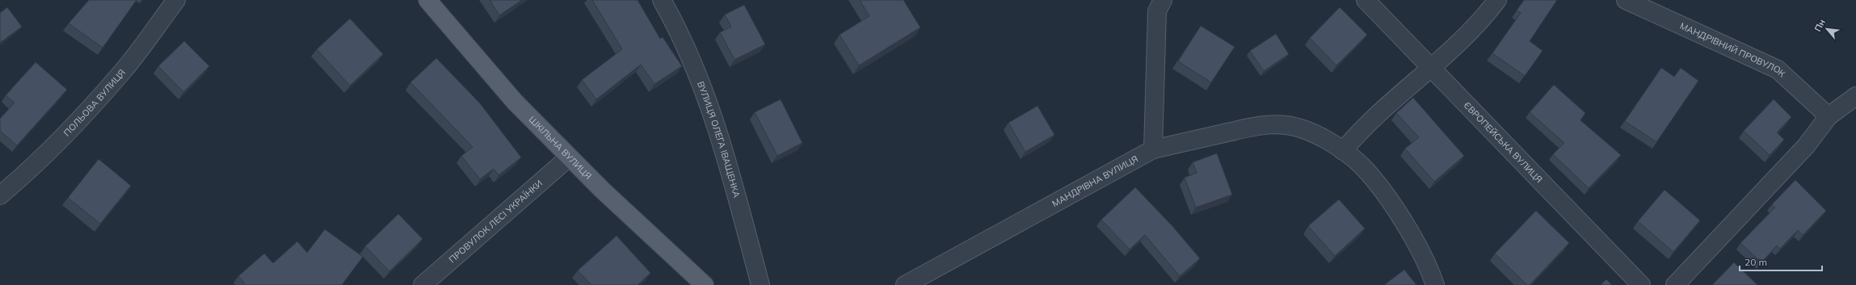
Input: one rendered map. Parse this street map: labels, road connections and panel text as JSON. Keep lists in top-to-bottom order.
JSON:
{
  "streets": {
    "main road": ["ШКІЛЬНА ВУЛИЦЯ"],
    "street": [
      "МАНДРІВНИЙ ПРОВУЛОК",
      "ПОЛЬОВА ВУЛИЦЯ",
      "ВУЛИЦЯ ОЛЕГА ІВАЩЕНКА",
      "ЄВРОПЕЙСЬКА ВУЛИЦЯ",
      "МАНДРІВНА ВУЛИЦЯ",
      "ПРОВУЛОК ЛЕСІ УКРАЇНКИ"
    ]
  },
  "crossings": [
    ["ШКІЛЬНА ВУЛИЦЯ", "ПРОВУЛОК ЛЕСІ УКРАЇНКИ"]
  ],
  "scale_bar": "20 m",
  "north": "top left"
}
